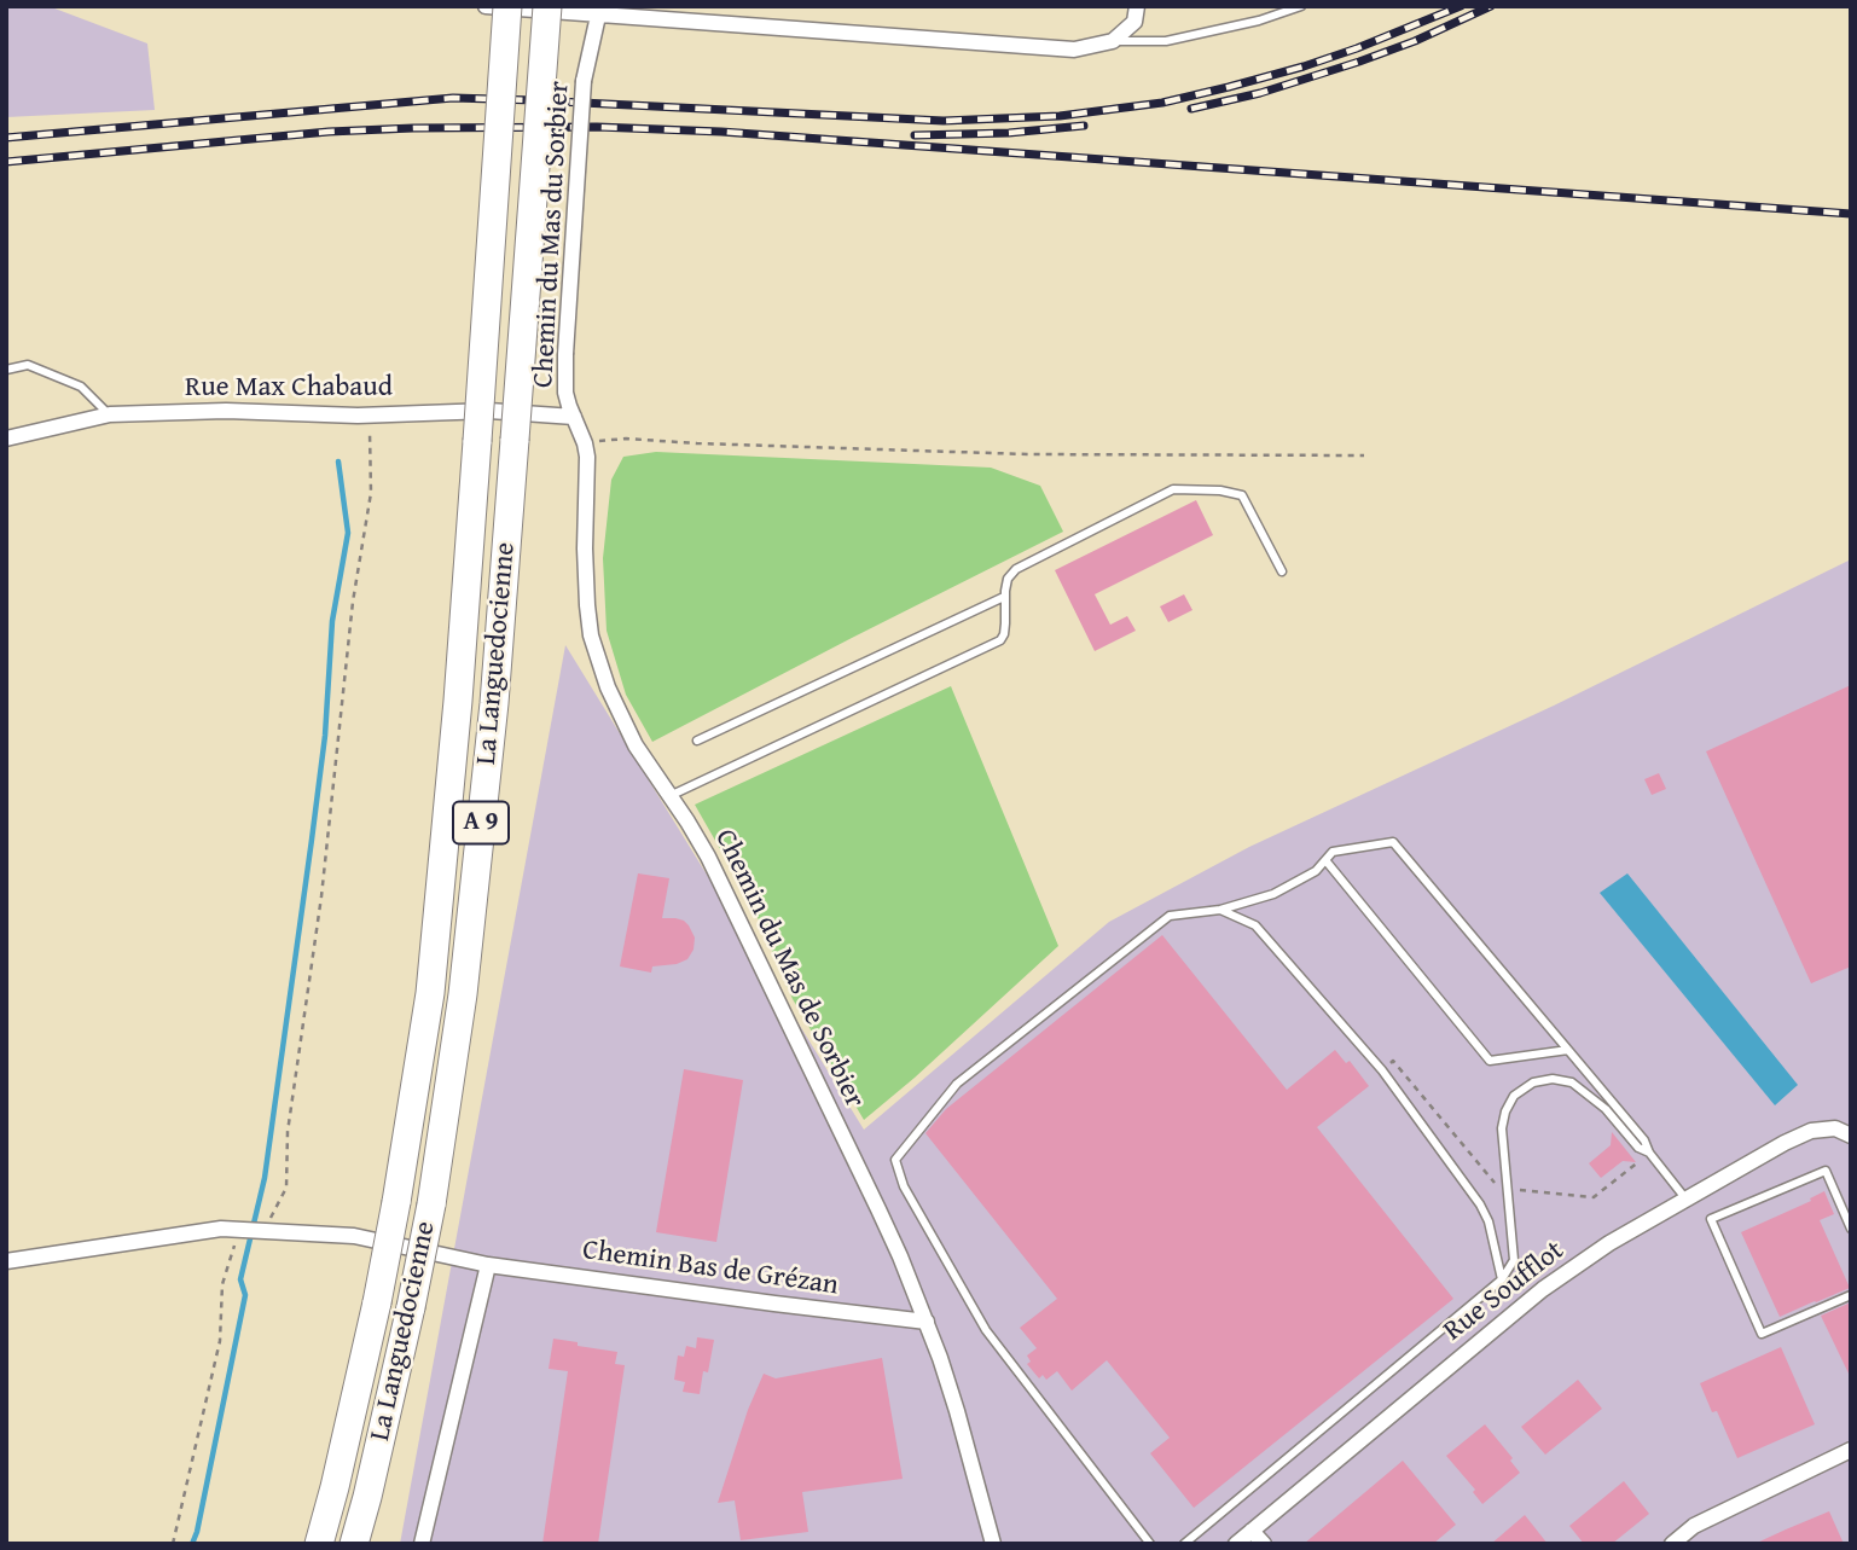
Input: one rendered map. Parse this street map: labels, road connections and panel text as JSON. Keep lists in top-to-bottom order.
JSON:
{
  "streets": {
    "highway": ["La Languedocienne", "A 9"],
    "street": [
      "Chemin du Mas du Sorbier",
      "Rue Max Chabaud",
      "Chemin du Mas de Sorbier",
      "Chemin Bas de Grézan",
      "Rue Soufflot"
    ]
  },
  "crossings": [
    ["Chemin du Mas du Sorbier", "Rue Max Chabaud"],
    ["Chemin du Mas du Sorbier", "Chemin du Mas de Sorbier"],
    ["Rue Max Chabaud", "Chemin du Mas de Sorbier"],
    ["Chemin du Mas de Sorbier", "Chemin Bas de Grézan"]
  ]
}
